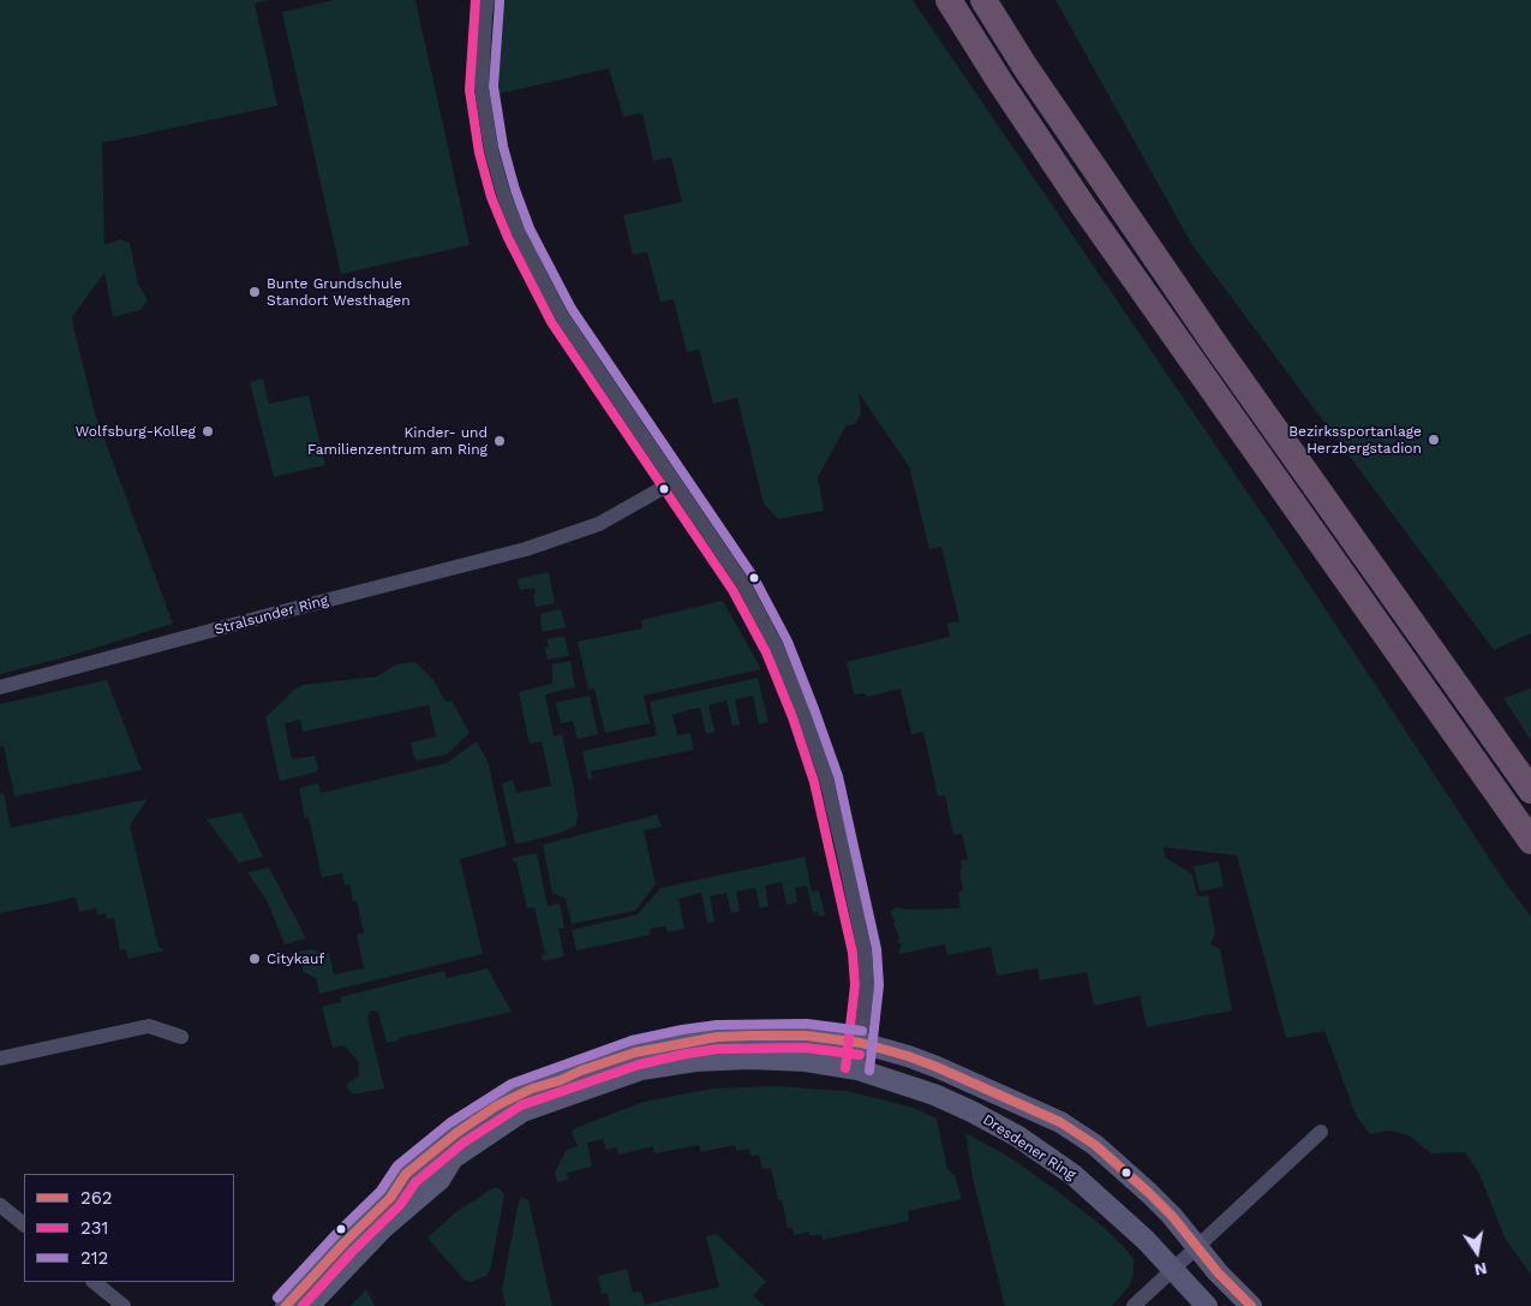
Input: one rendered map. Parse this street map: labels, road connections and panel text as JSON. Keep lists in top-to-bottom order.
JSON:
{
  "streets": {
    "street": ["Stralsunder Ring", "Dresdener Ring"]
  },
  "places": [
    "Bunte Grundschule Standort Westhagen",
    "Wolfsburg-Kolleg",
    "Bezirkssportanlage Herzbergstadion",
    "Kinder- und Familienzentrum am Ring",
    "Citykauf"
  ],
  "lines": ["transit line 231", "transit line 212", "transit line 262"],
  "legend": ["262", "231", "212"],
  "north": "bottom"
}
